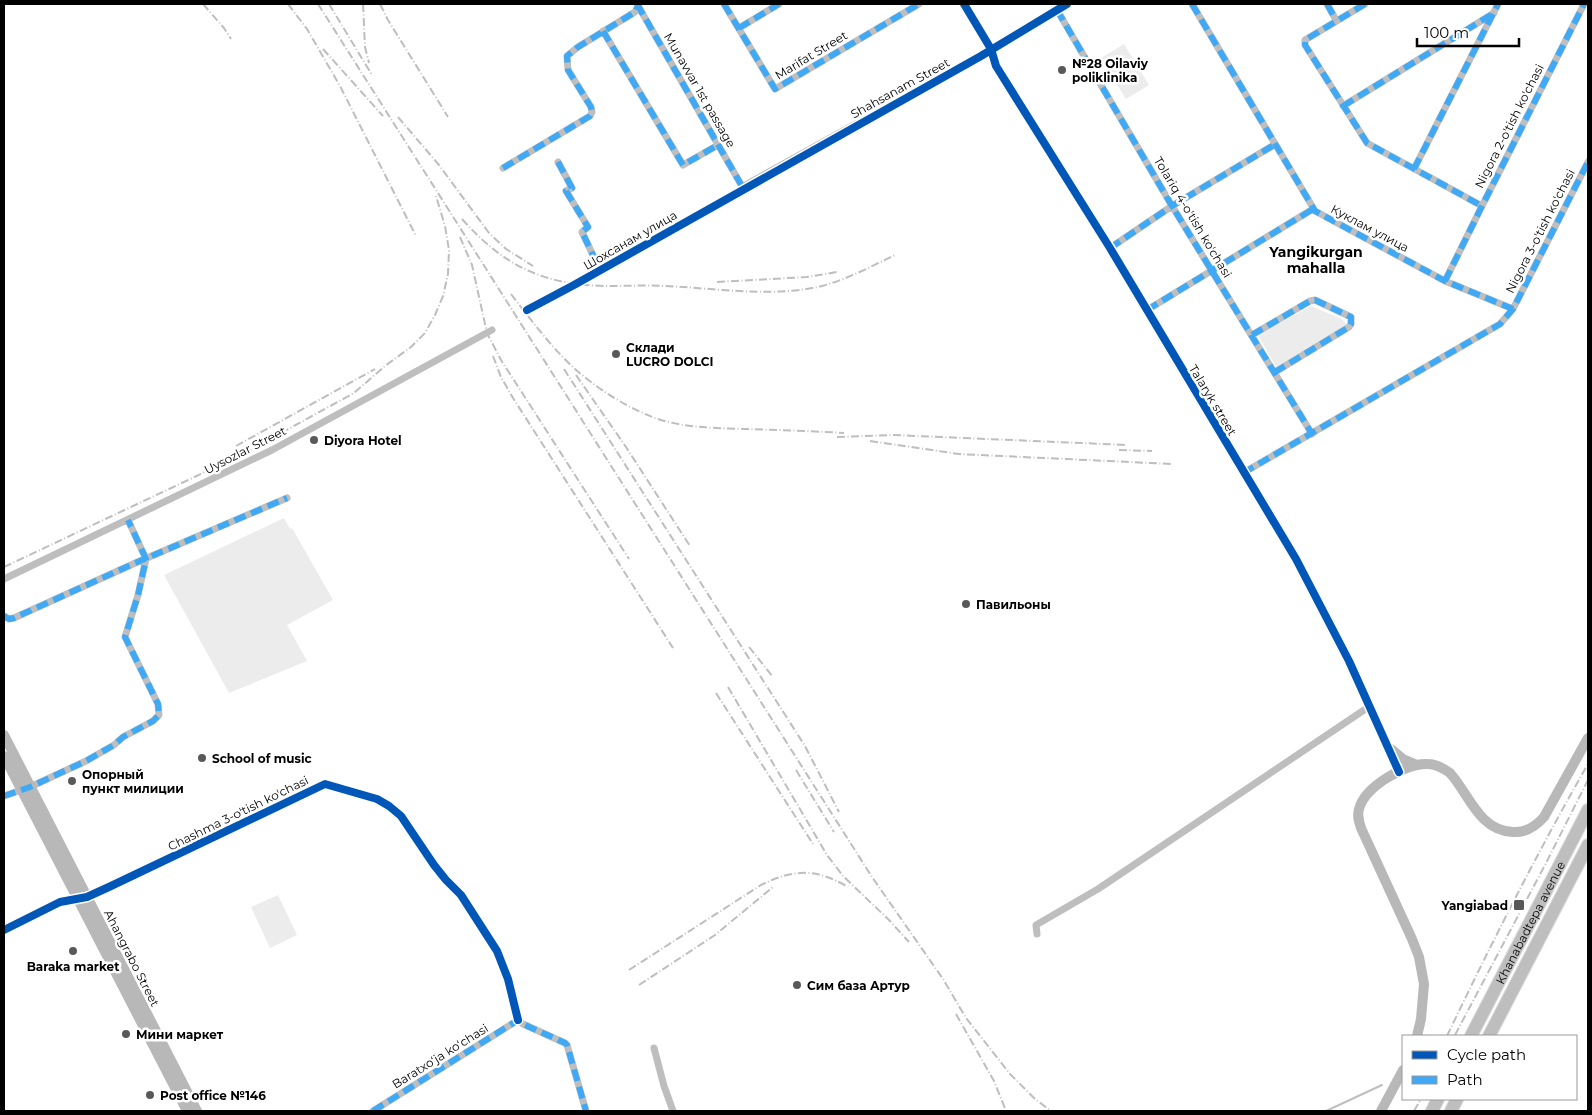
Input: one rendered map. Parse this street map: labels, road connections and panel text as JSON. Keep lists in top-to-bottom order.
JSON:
{
  "streets": {
    "highway": ["Khanabadtepa avenue"],
    "street": [
      "Marifat Street",
      "Shahsanam Street",
      "Munavvar 1st passage",
      "Nigora 2-o'tish ko'chasi",
      "Tolariq 4-o'tish ko'chasi",
      "Куклам улица",
      "Nigora 3-o'tish ko'chasi",
      "Шохсанам улица",
      "Talaryk street",
      "Uysozlar Street",
      "Chashma 3-o'tish ko'chasi",
      "Ahangrabo Street",
      "Baratxoʻja koʻchasi"
    ]
  },
  "crossings": [
    ["Shahsanam Street", "Munavvar 1st passage"],
    ["Shahsanam Street", "Tolariq 4-o'tish ko'chasi"],
    ["Shahsanam Street", "Шохсанам улица"],
    ["Shahsanam Street", "Talaryk street"],
    ["Munavvar 1st passage", "Шохсанам улица"],
    ["Nigora 2-o'tish ko'chasi", "Куклам улица"],
    ["Tolariq 4-o'tish ko'chasi", "Куклам улица"],
    ["Куклам улица", "Nigora 3-o'tish ko'chasi"],
    ["Куклам улица", "Talaryk street"],
    ["Chashma 3-o'tish ko'chasi", "Ahangrabo Street"],
    ["Chashma 3-o'tish ko'chasi", "Baratxoʻja koʻchasi"]
  ],
  "districts": ["Yangikurgan mahalla"],
  "places": {
    "other": [
      "№28 Oilaviy poliklinika",
      "Склади LUCRO DOLCI",
      "Diyora Hotel",
      "Павильоны",
      "School of music",
      "Опорный пункт милиции",
      "Baraka market",
      "Сим база Артур",
      "Мини маркет",
      "Post office №146"
    ],
    "transit": ["Yangiabad"]
  },
  "legend": ["Cycle path", "Path"],
  "scale_bar": "100 m"
}
